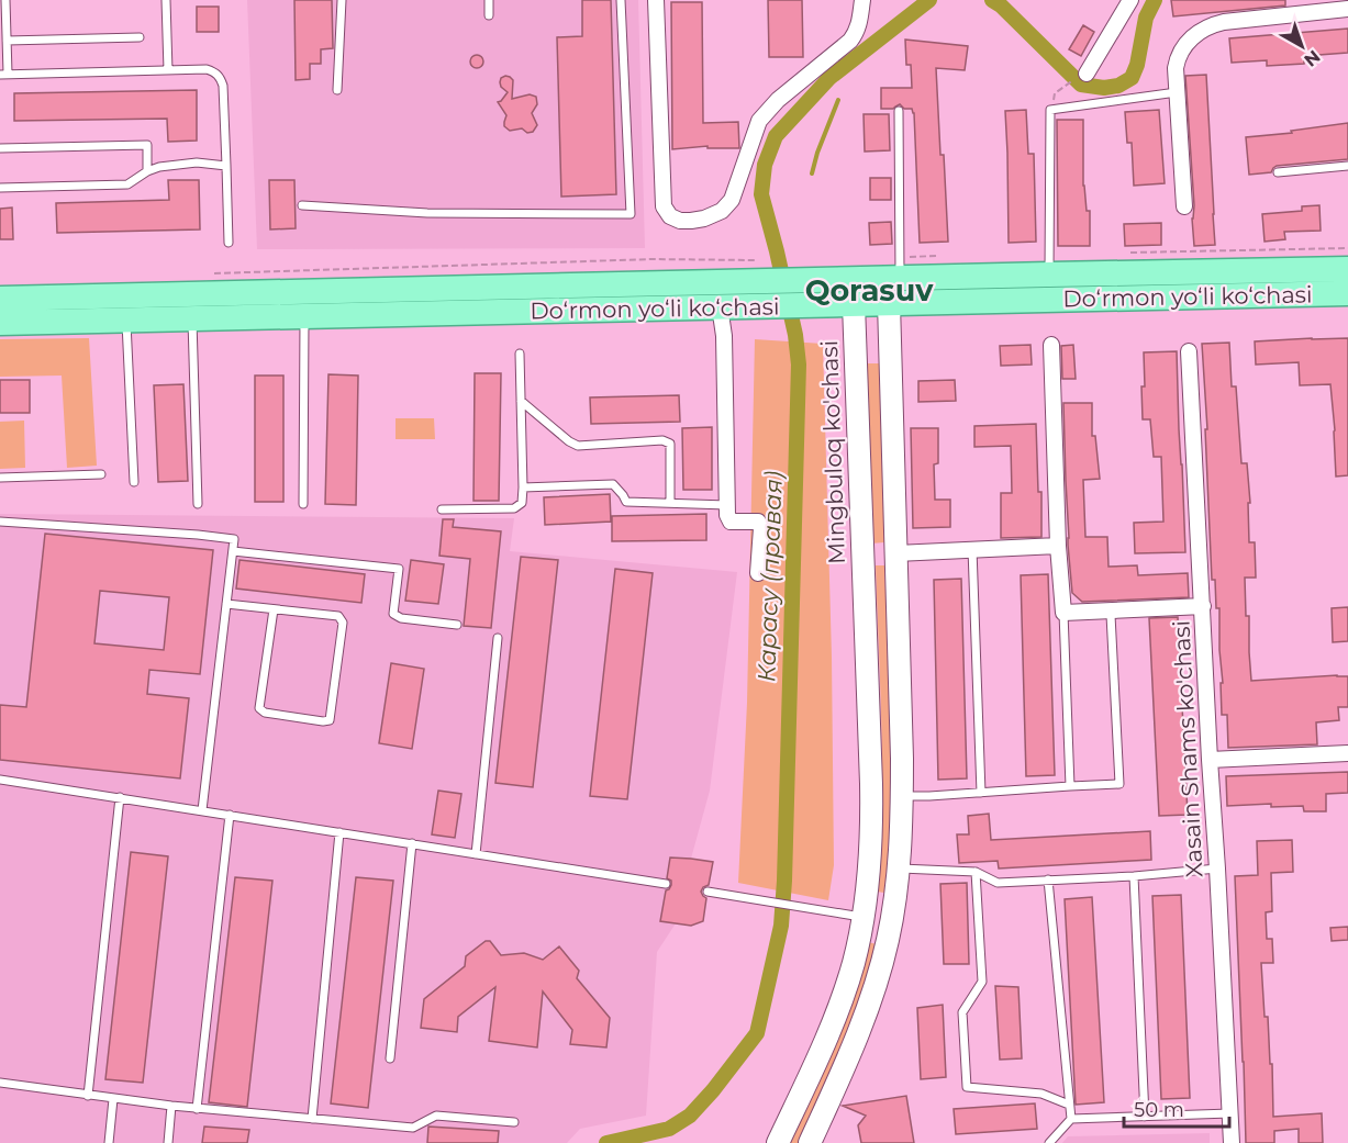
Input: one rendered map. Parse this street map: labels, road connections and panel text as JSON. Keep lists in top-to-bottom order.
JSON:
{
  "streets": {
    "main road": ["Do‘rmon yo‘li ko‘chasi", "Mingbuloq ko'chasi"],
    "street": ["Xasain Shams ko'chasi"]
  },
  "crossings": [
    ["Do‘rmon yo‘li ko‘chasi", "Mingbuloq ko'chasi"]
  ],
  "districts": ["Qorasuv"],
  "water": ["Карасу (правая)"],
  "scale_bar": "50 m",
  "north": "bottom right"
}
